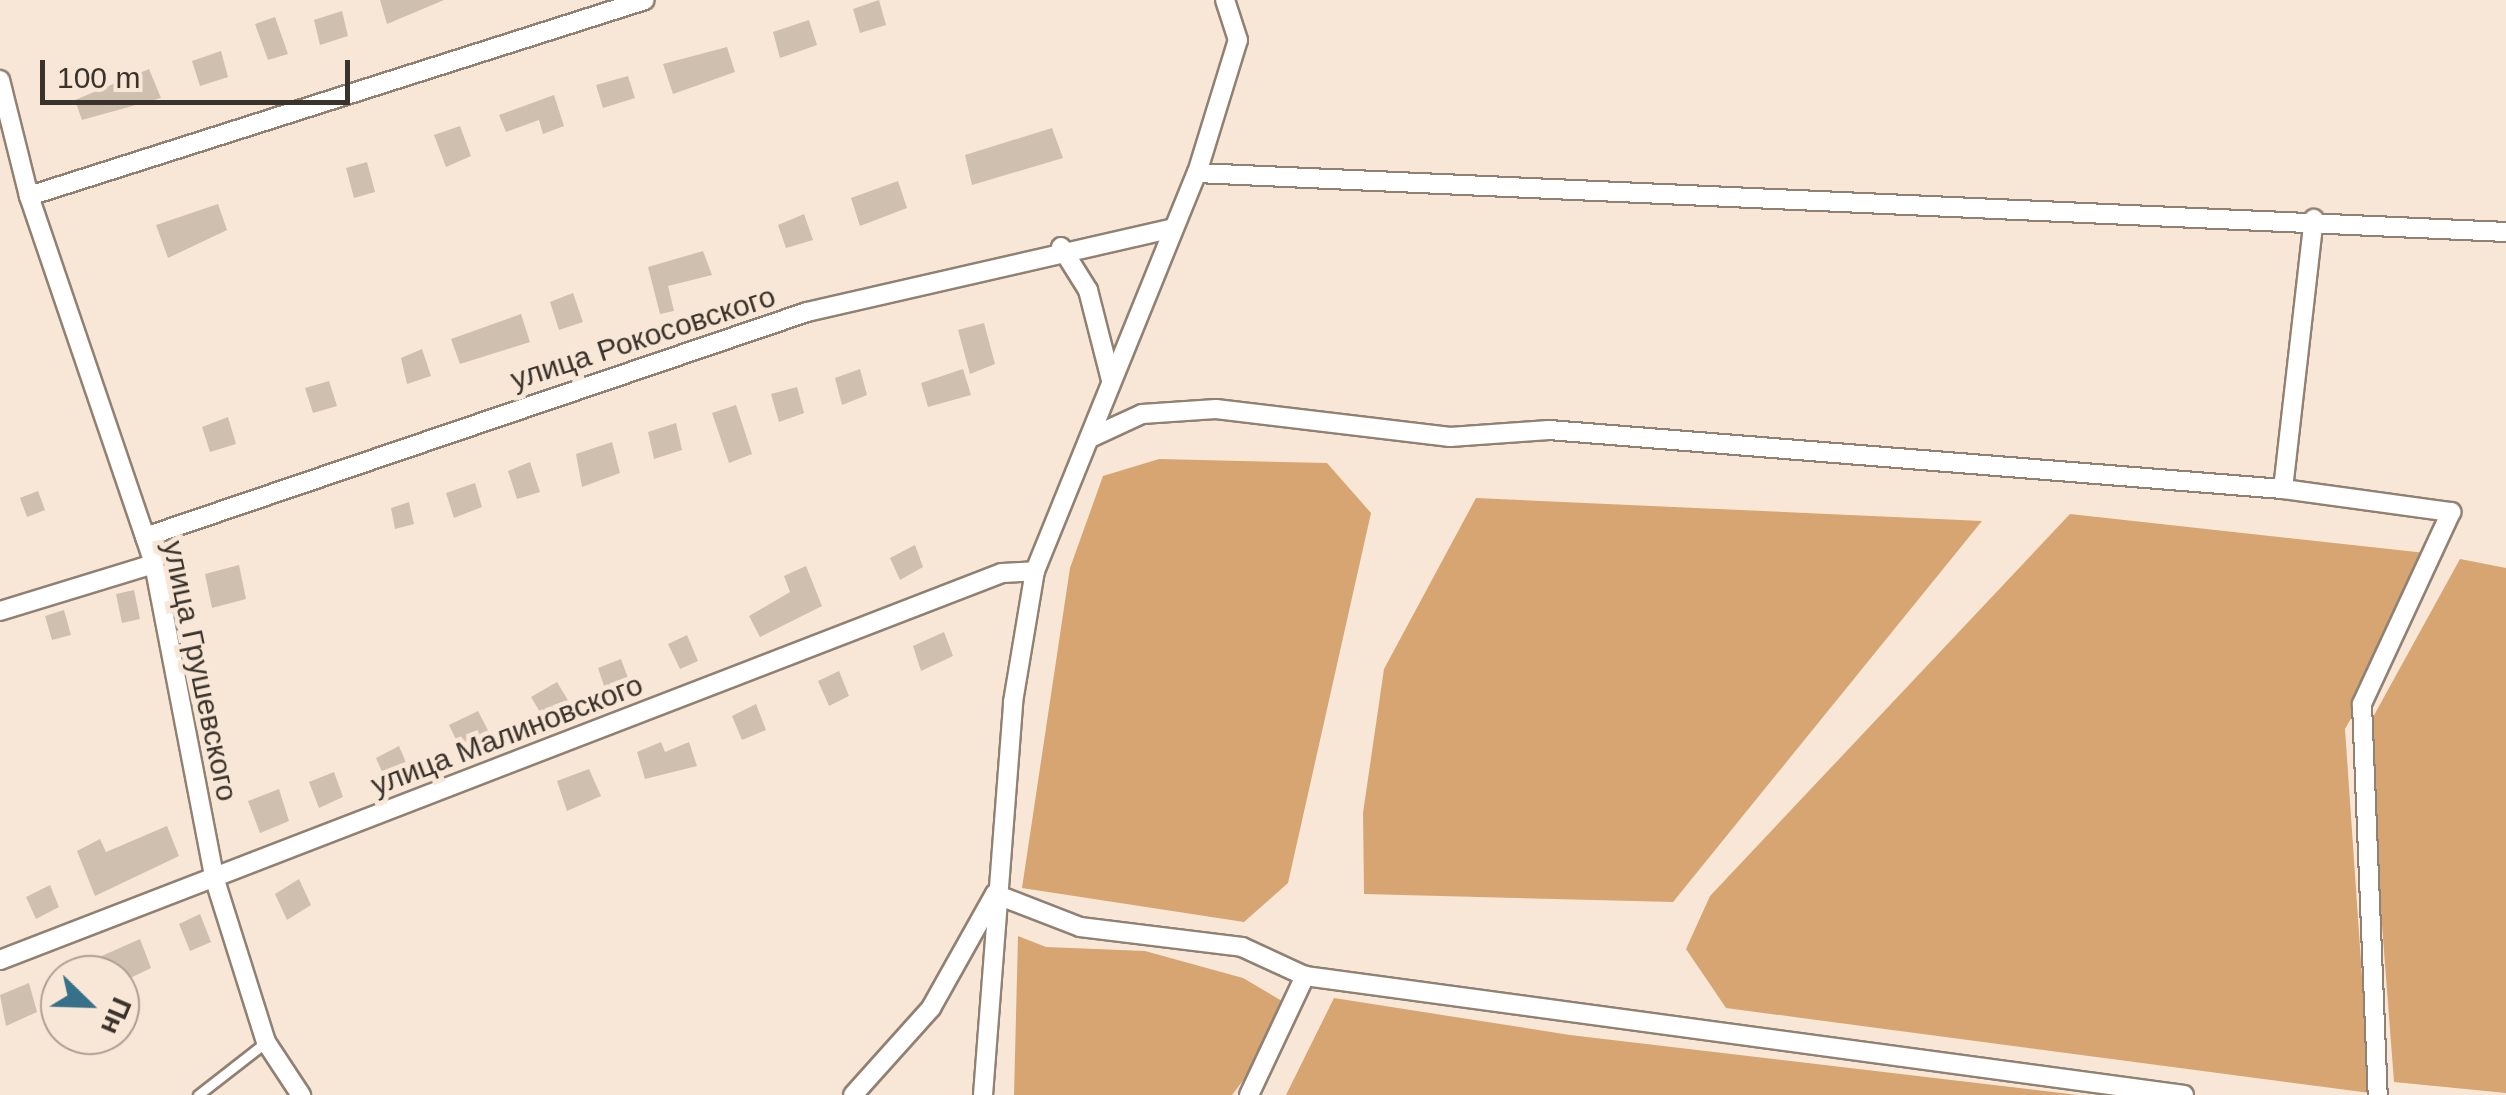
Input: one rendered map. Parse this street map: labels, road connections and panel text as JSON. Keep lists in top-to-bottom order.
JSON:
{
  "streets": {
    "street": ["улица Рокосовского", "улица Грушевского", "улица Малиновского"]
  },
  "crossings": [
    ["улица Рокосовского", "улица Грушевского"],
    ["улица Грушевского", "улица Малиновского"]
  ],
  "scale_bar": "100 m",
  "north": "bottom right"
}
